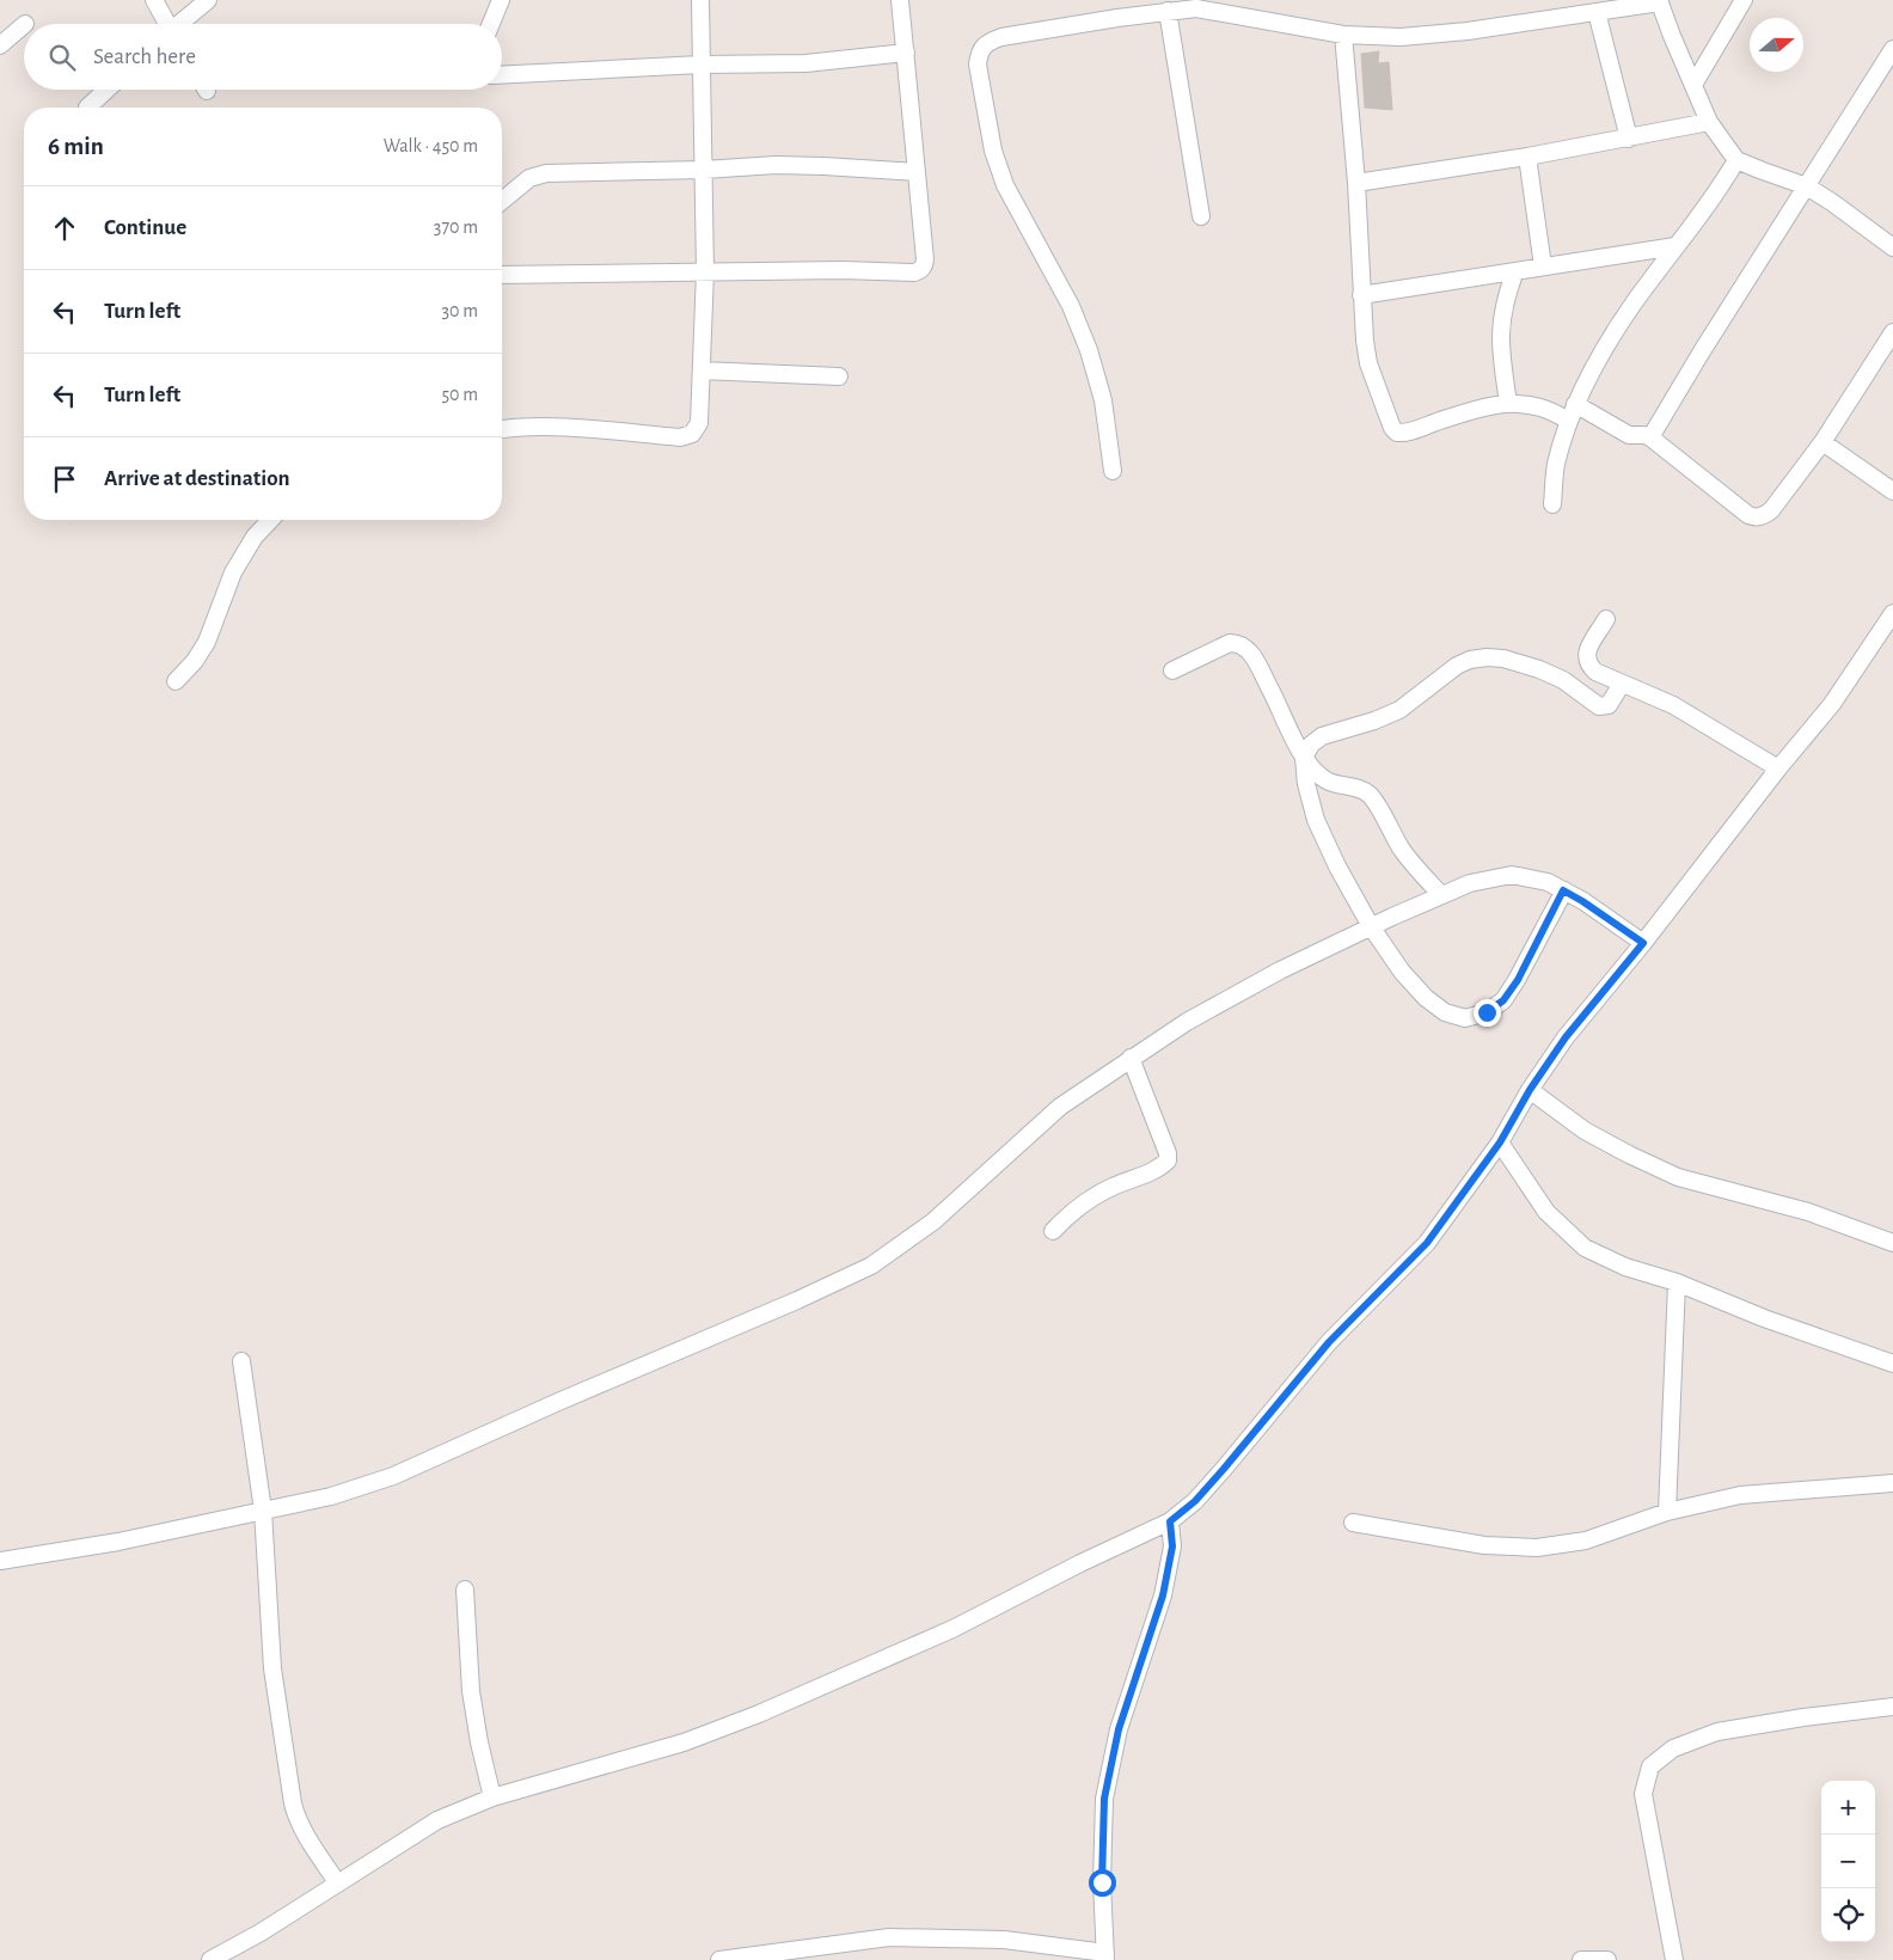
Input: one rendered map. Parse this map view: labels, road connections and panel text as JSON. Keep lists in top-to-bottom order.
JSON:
{
  "north": "right",
  "page": {
    "search": "Search here",
    "heading": ["6 min", "Walk · 450 m"],
    "list": [
      ["Continue", "370 m"],
      ["Turn left", "30 m"],
      ["Turn left", "50 m"],
      "Arrive at destination"
    ],
    "map_buttons": ["+", "−"]
  }
}
